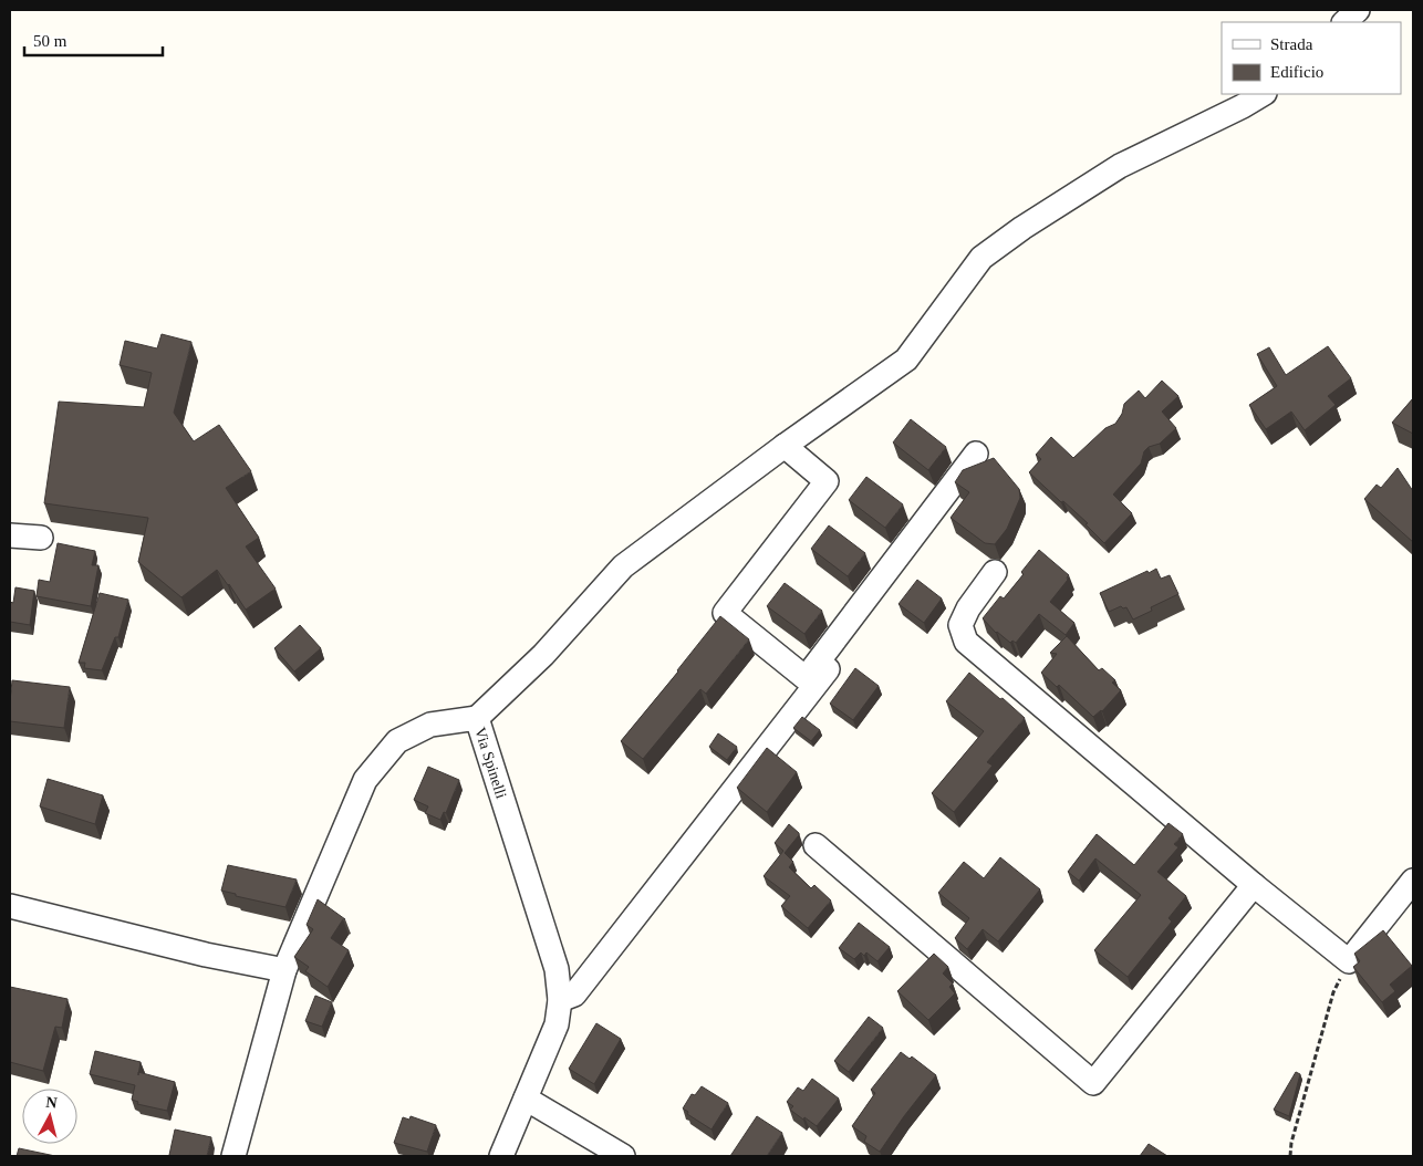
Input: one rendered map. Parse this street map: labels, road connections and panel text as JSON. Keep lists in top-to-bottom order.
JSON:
{
  "streets": {
    "street": ["Via Spinelli"]
  },
  "legend": ["Strada", "Edificio"],
  "scale_bar": "50 m",
  "north": "top"
}
